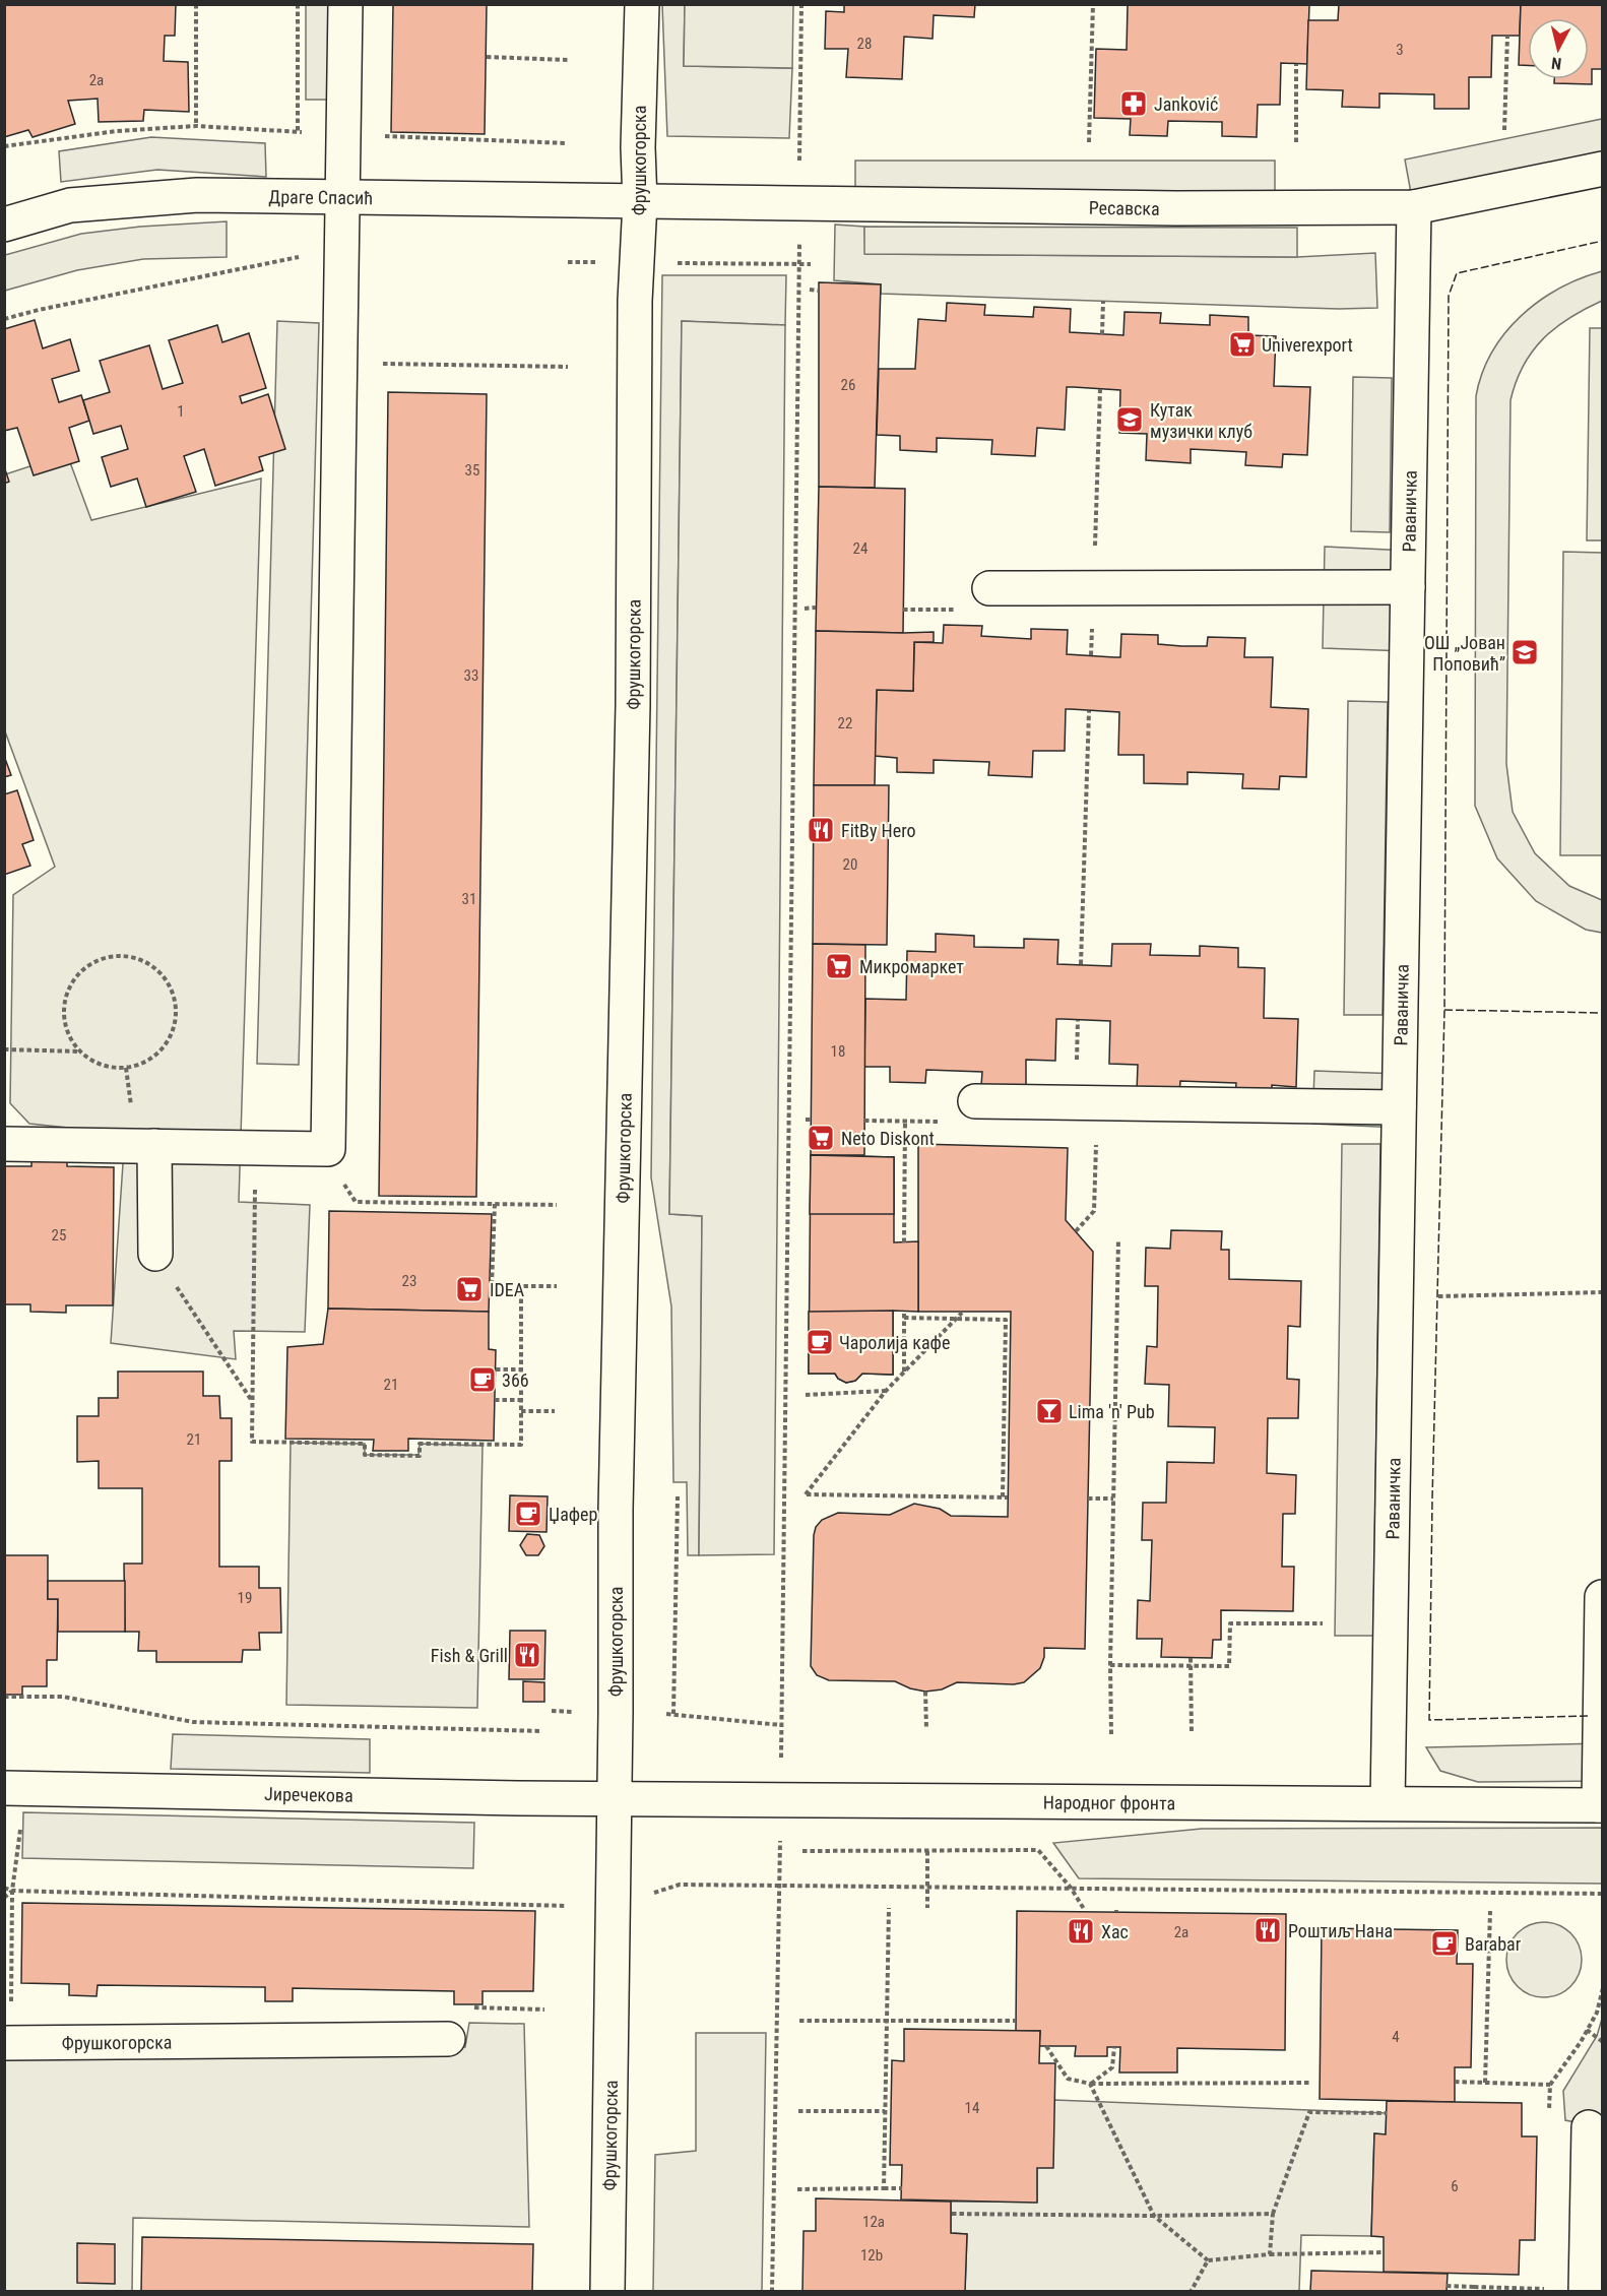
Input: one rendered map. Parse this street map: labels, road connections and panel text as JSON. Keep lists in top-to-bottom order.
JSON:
{
  "streets": {
    "street": [
      "Фрушкогорска",
      "Драге Спасић",
      "Ресавска",
      "Раваничка",
      "Јиречекова",
      "Народног фронта"
    ]
  },
  "crossings": [
    ["Фрушкогорска", "Драге Спасић"],
    ["Фрушкогорска", "Ресавска"],
    ["Фрушкогорска", "Јиречекова"],
    ["Фрушкогорска", "Народног фронта"],
    ["Драге Спасић", "Ресавска"],
    ["Ресавска", "Раваничка"],
    ["Раваничка", "Народног фронта"],
    ["Јиречекова", "Народног фронта"]
  ],
  "places": {
    "pharmacy": ["Janković"],
    "supermarket": [
      "Univerexport",
      "Микромаркет",
      "Neto Diskont",
      "IDEA"
    ],
    "school or university": ["Кутак музички клуб", "ОШ „Јован Поповић”"],
    "restaurant": [
      "FitBy Hero",
      "Fish & Grill",
      "Роштиљ Нана",
      "Хас"
    ],
    "cafe": [
      "Чаролија кафе",
      "366",
      "Џафер",
      "Barabar"
    ],
    "bar": ["Lima 'n' Pub"]
  },
  "house_numbers": [
    "28",
    "3",
    "2a",
    "26",
    "1",
    "35",
    "24",
    "33",
    "22",
    "20",
    "31",
    "18",
    "25",
    "23",
    "21",
    "21",
    "19",
    "2a",
    "4",
    "14",
    "6",
    "12a",
    "12b"
  ],
  "north": "bottom"
}
